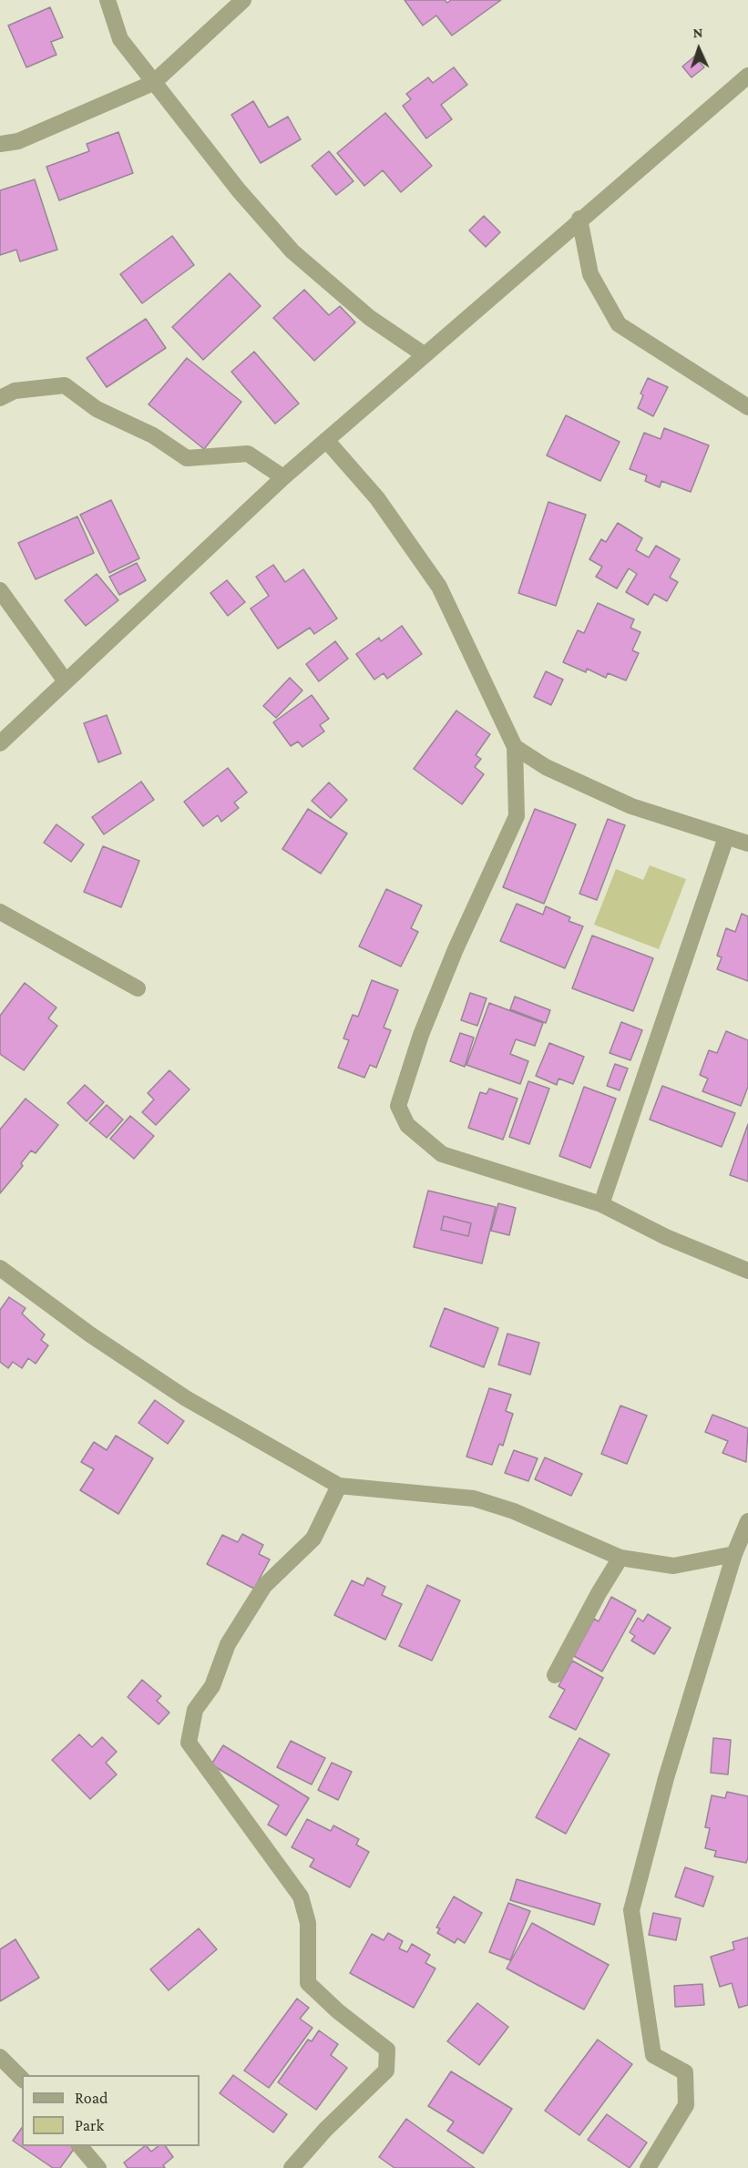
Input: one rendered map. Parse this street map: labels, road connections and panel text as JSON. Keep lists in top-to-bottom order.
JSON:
{
  "legend": ["Road", "Park"],
  "north": "top"
}
